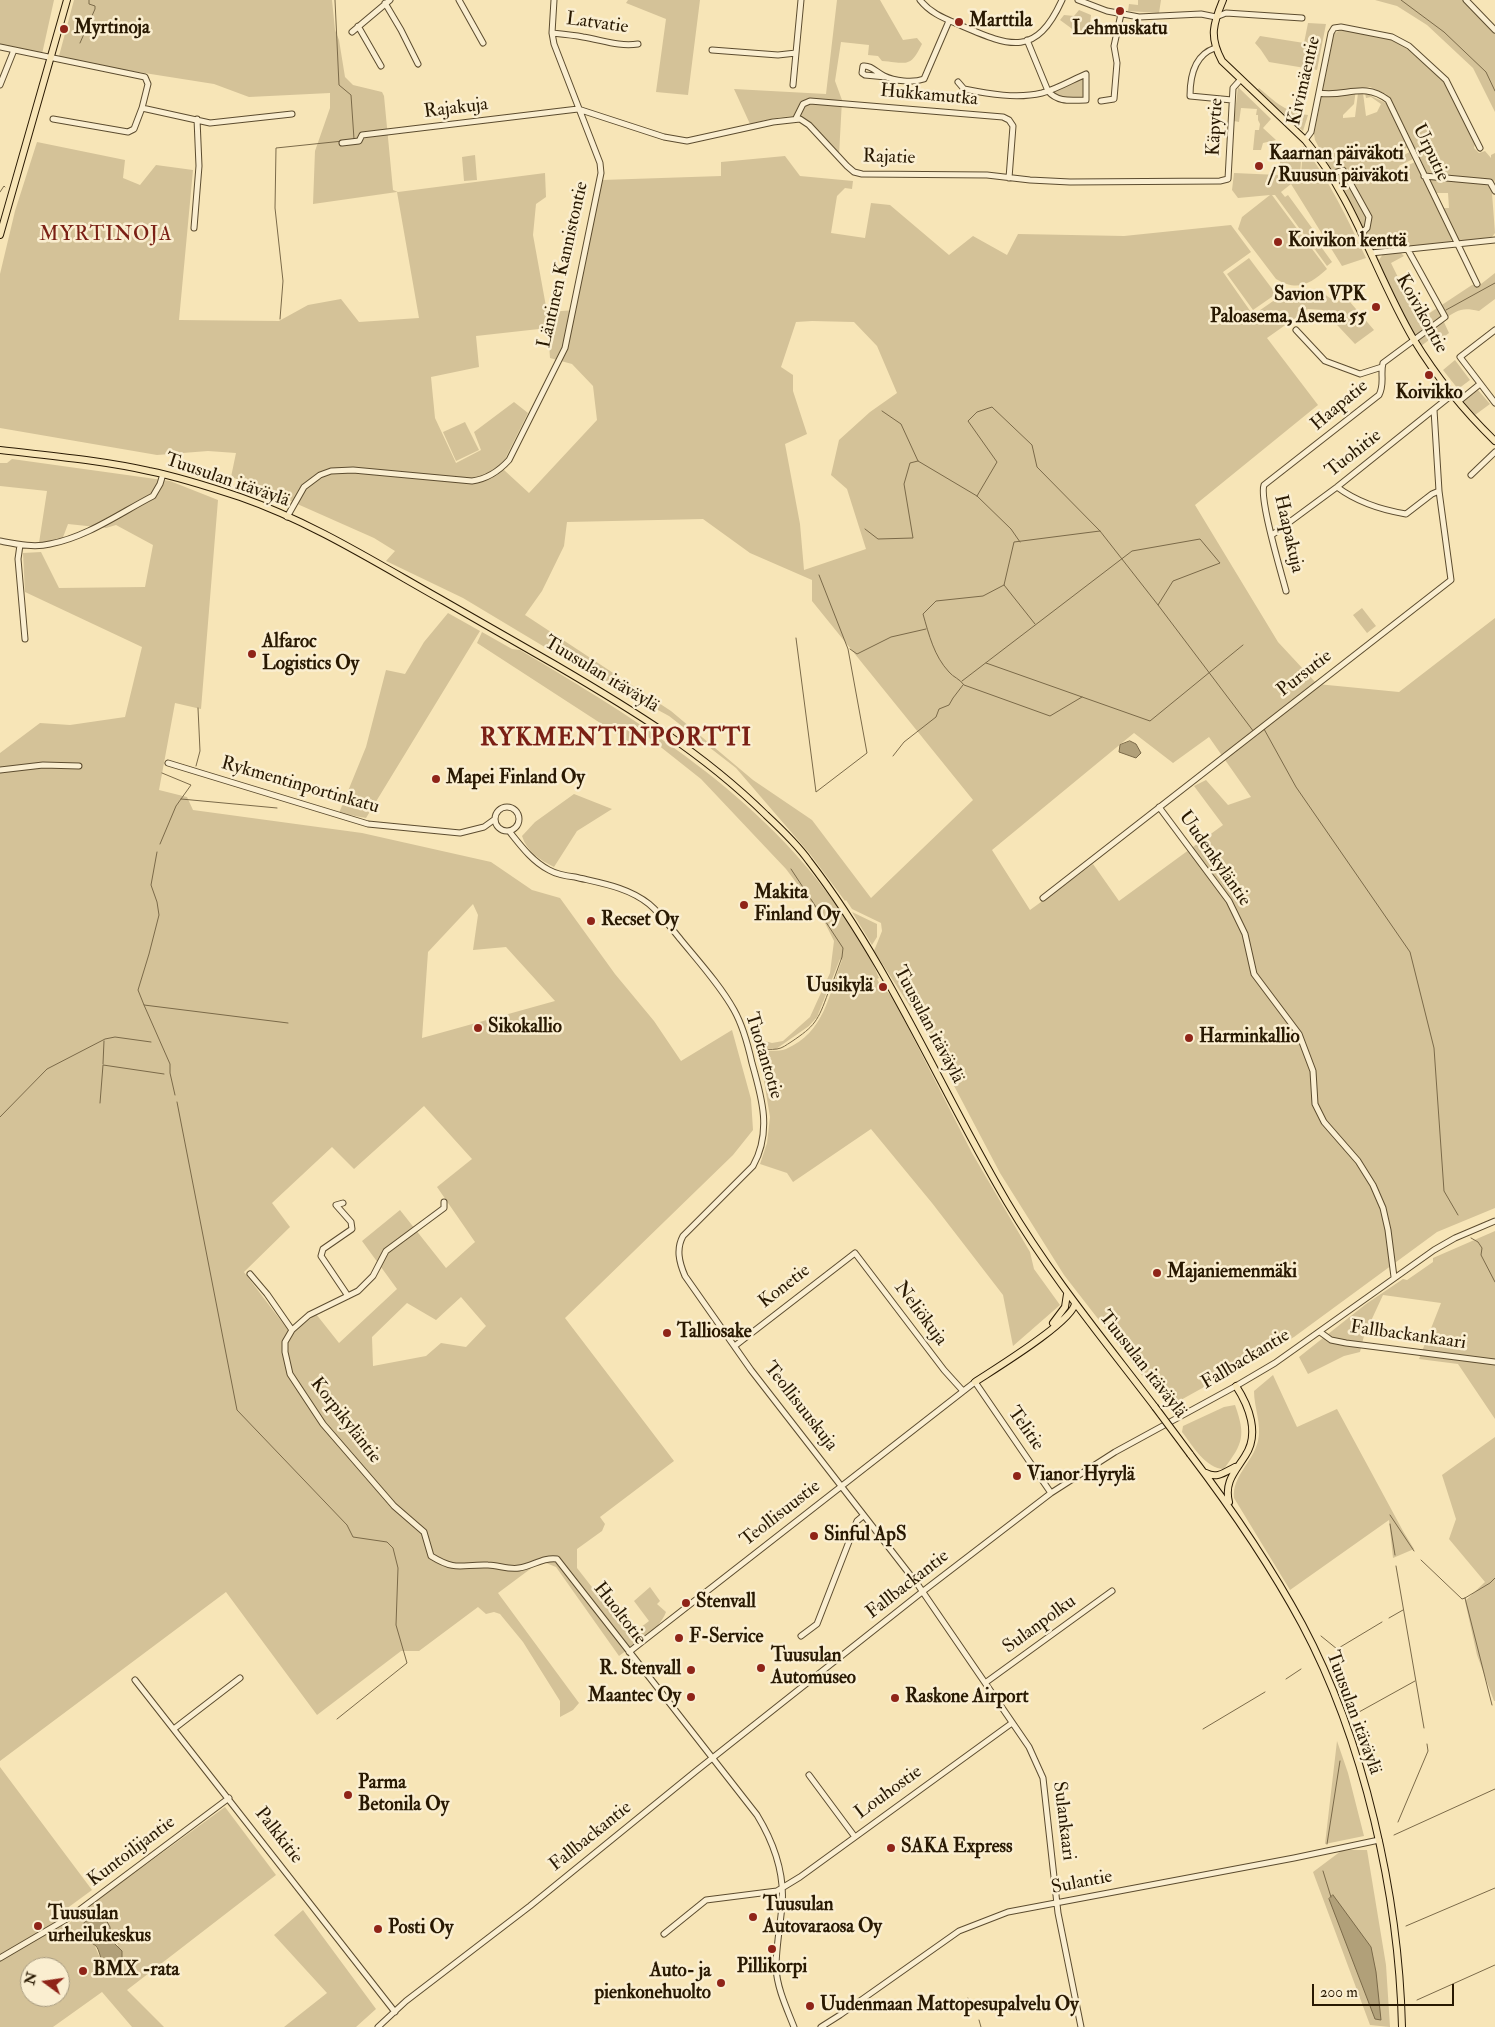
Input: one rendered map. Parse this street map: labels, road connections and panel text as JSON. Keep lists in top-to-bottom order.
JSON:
{
  "streets": {
    "main road": ["Koivikontie", "Tuusulan itäväylä"],
    "street": [
      "Latvatie",
      "Kivimäentie",
      "Hukkamutka",
      "Rajakuja",
      "Käpytie",
      "Urputie",
      "Rajatie",
      "Läntinen Kannistontie",
      "Haapatie",
      "Tuohitie",
      "Haapakuja",
      "Pursutie",
      "Rykmentinportinkatu",
      "Uudenkyläntie",
      "Tuotantotie",
      "Konetie",
      "Neliökuja",
      "Fallbackankaari",
      "Fallbackantie",
      "Teollisuuskuja",
      "Korpikyläntie",
      "Telitie",
      "Teollisuustie",
      "Huoltotie",
      "Sulanpolku",
      "Louhostie",
      "Sulankaari",
      "Palkkitie",
      "Kuntoilijantie",
      "Sulantie"
    ]
  },
  "crossings": [
    ["Latvatie", "Läntinen Kannistontie"],
    ["Kivimäentie", "Urputie"],
    ["Kivimäentie", "Koivikontie"],
    ["Hukkamutka", "Rajatie"],
    ["Rajakuja", "Läntinen Kannistontie"],
    ["Käpytie", "Rajatie"],
    ["Käpytie", "Koivikontie"],
    ["Läntinen Kannistontie", "Tuusulan itäväylä"],
    ["Koivikontie", "Haapatie"],
    ["Koivikontie", "Tuohitie"],
    ["Haapatie", "Haapakuja"],
    ["Tuohitie", "Haapakuja"],
    ["Tuohitie", "Pursutie"],
    ["Tuusulan itäväylä", "Sulantie"],
    ["Pursutie", "Uudenkyläntie"],
    ["Rykmentinportinkatu", "Tuotantotie"],
    ["Uudenkyläntie", "Fallbackantie"],
    ["Tuotantotie", "Konetie"],
    ["Tuotantotie", "Teollisuuskuja"],
    ["Konetie", "Neliökuja"],
    ["Konetie", "Teollisuuskuja"],
    ["Neliökuja", "Teollisuustie"],
    ["Fallbackankaari", "Fallbackantie"],
    ["Fallbackantie", "Telitie"],
    ["Fallbackantie", "Huoltotie"],
    ["Fallbackantie", "Sulankaari"],
    ["Fallbackantie", "Palkkitie"],
    ["Teollisuuskuja", "Teollisuustie"],
    ["Korpikyläntie", "Huoltotie"],
    ["Telitie", "Teollisuustie"],
    ["Teollisuustie", "Huoltotie"],
    ["Huoltotie", "Louhostie"],
    ["Sulanpolku", "Sulankaari"],
    ["Louhostie", "Sulankaari"],
    ["Sulankaari", "Sulantie"],
    ["Palkkitie", "Kuntoilijantie"]
  ],
  "districts": ["MYRTINOJA", "RYKMENTINPORTTI"],
  "places": [
    "Lehmuskatu",
    "Marttila",
    "Myrtinoja",
    "Kaarnan päiväkoti / Ruusun päiväkoti",
    "Koivikon kenttä",
    "Savion VPK Paloasema, Asema 55",
    "Koivikko",
    "Alfaroc Logistics Oy",
    "Mapei Finland Oy",
    "Makita Finland Oy",
    "Recset Oy",
    "Uusikylä",
    "Sikokallio",
    "Harminkallio",
    "Majaniemenmäki",
    "Talliosake",
    "Vianor Hyrylä",
    "Sinful ApS",
    "Stenvall",
    "F-Service",
    "Tuusulan Automuseo",
    "R. Stenvall",
    "Maantec Oy",
    "Raskone Airport",
    "Parma Betonila Oy",
    "SAKA Express",
    "Tuusulan Autovaraosa Oy",
    "Tuusulan urheilukeskus",
    "Posti Oy",
    "Pillikorpi",
    "BMX -rata",
    "Auto- ja pienkonehuolto",
    "Uudenmaan Mattopesupalvelu Oy"
  ],
  "scale_bar": "200 m",
  "north": "left"
}
